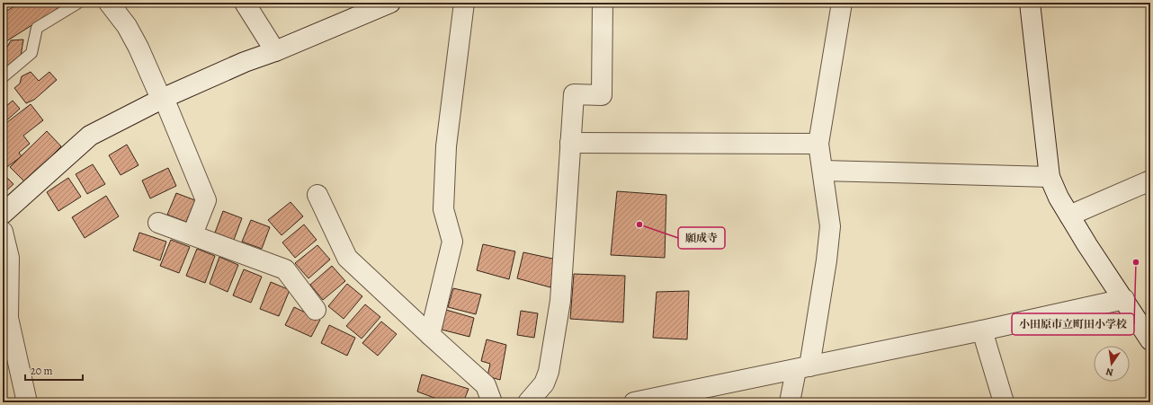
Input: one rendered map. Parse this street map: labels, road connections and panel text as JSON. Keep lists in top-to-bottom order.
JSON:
{
  "places": ["願成寺", "小田原市立町田小学校"],
  "scale_bar": "20 m",
  "north": "bottom"
}
